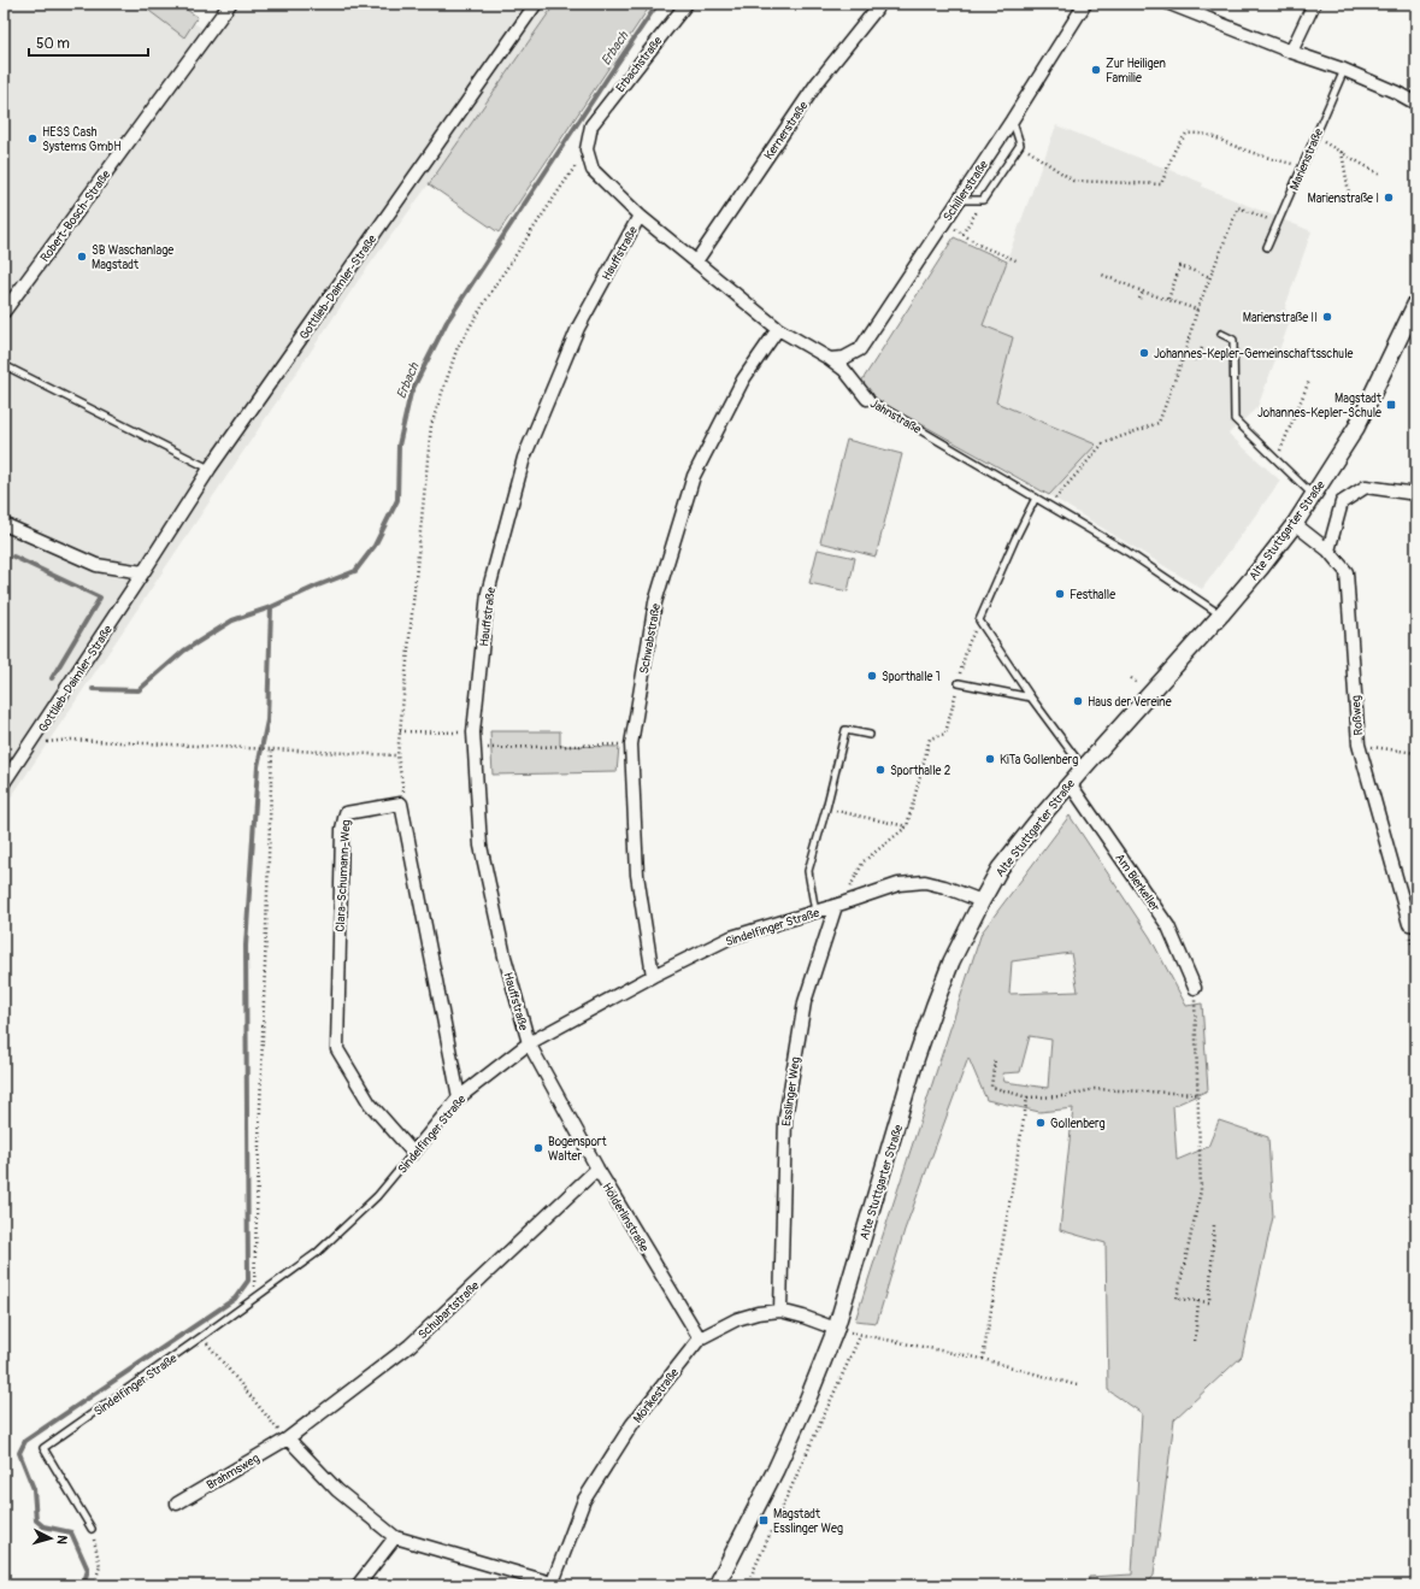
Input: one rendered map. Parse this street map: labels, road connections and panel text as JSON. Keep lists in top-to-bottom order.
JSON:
{
  "streets": {
    "street": [
      "Erbachstraße",
      "Kernerstraße",
      "Schillerstraße",
      "Robert-Bosch-Straße",
      "Hauffstraße",
      "Gottlieb-Daimler-Straße",
      "Jahnstraße",
      "Alte Stuttgarter Straße",
      "Schwabstraße",
      "Roßweg",
      "Clara-Schumann-Weg",
      "Am Bierkeller",
      "Sindelfinger Straße",
      "Esslinger Weg",
      "Hölderlinstraße",
      "Schubartstraße",
      "Mörikestraße",
      "Brahmsweg"
    ],
    "lane": ["Marienstraße"]
  },
  "crossings": [
    ["Erbachstraße", "Jahnstraße"],
    ["Kernerstraße", "Jahnstraße"],
    ["Schillerstraße", "Jahnstraße"],
    ["Hauffstraße", "Jahnstraße"],
    ["Hauffstraße", "Sindelfinger Straße"],
    ["Hauffstraße", "Hölderlinstraße"],
    ["Jahnstraße", "Alte Stuttgarter Straße"],
    ["Jahnstraße", "Schwabstraße"],
    ["Alte Stuttgarter Straße", "Roßweg"],
    ["Alte Stuttgarter Straße", "Am Bierkeller"],
    ["Alte Stuttgarter Straße", "Sindelfinger Straße"],
    ["Alte Stuttgarter Straße", "Mörikestraße"],
    ["Schwabstraße", "Sindelfinger Straße"],
    ["Clara-Schumann-Weg", "Sindelfinger Straße"],
    ["Sindelfinger Straße", "Esslinger Weg"],
    ["Sindelfinger Straße", "Hölderlinstraße"],
    ["Esslinger Weg", "Mörikestraße"],
    ["Hölderlinstraße", "Schubartstraße"],
    ["Hölderlinstraße", "Mörikestraße"],
    ["Schubartstraße", "Brahmsweg"]
  ],
  "water": ["Erbach"],
  "places": {
    "other": [
      "Zur Heiligen Familie",
      "HESS Cash Systems GmbH",
      "Marienstraße I",
      "SB Waschanlage Magstadt",
      "Marienstraße II",
      "Johannes-Kepler-Gemeinschaftsschule",
      "Festhalle",
      "Sporthalle 1",
      "Haus der Vereine",
      "KiTa Gollenberg",
      "Sporthalle 2",
      "Gollenberg",
      "Bogensport Walter"
    ],
    "transit": ["Magstadt Johannes-Kepler-Schule", "Magstadt Esslinger Weg"]
  },
  "scale_bar": "50 m",
  "north": "right"
}
